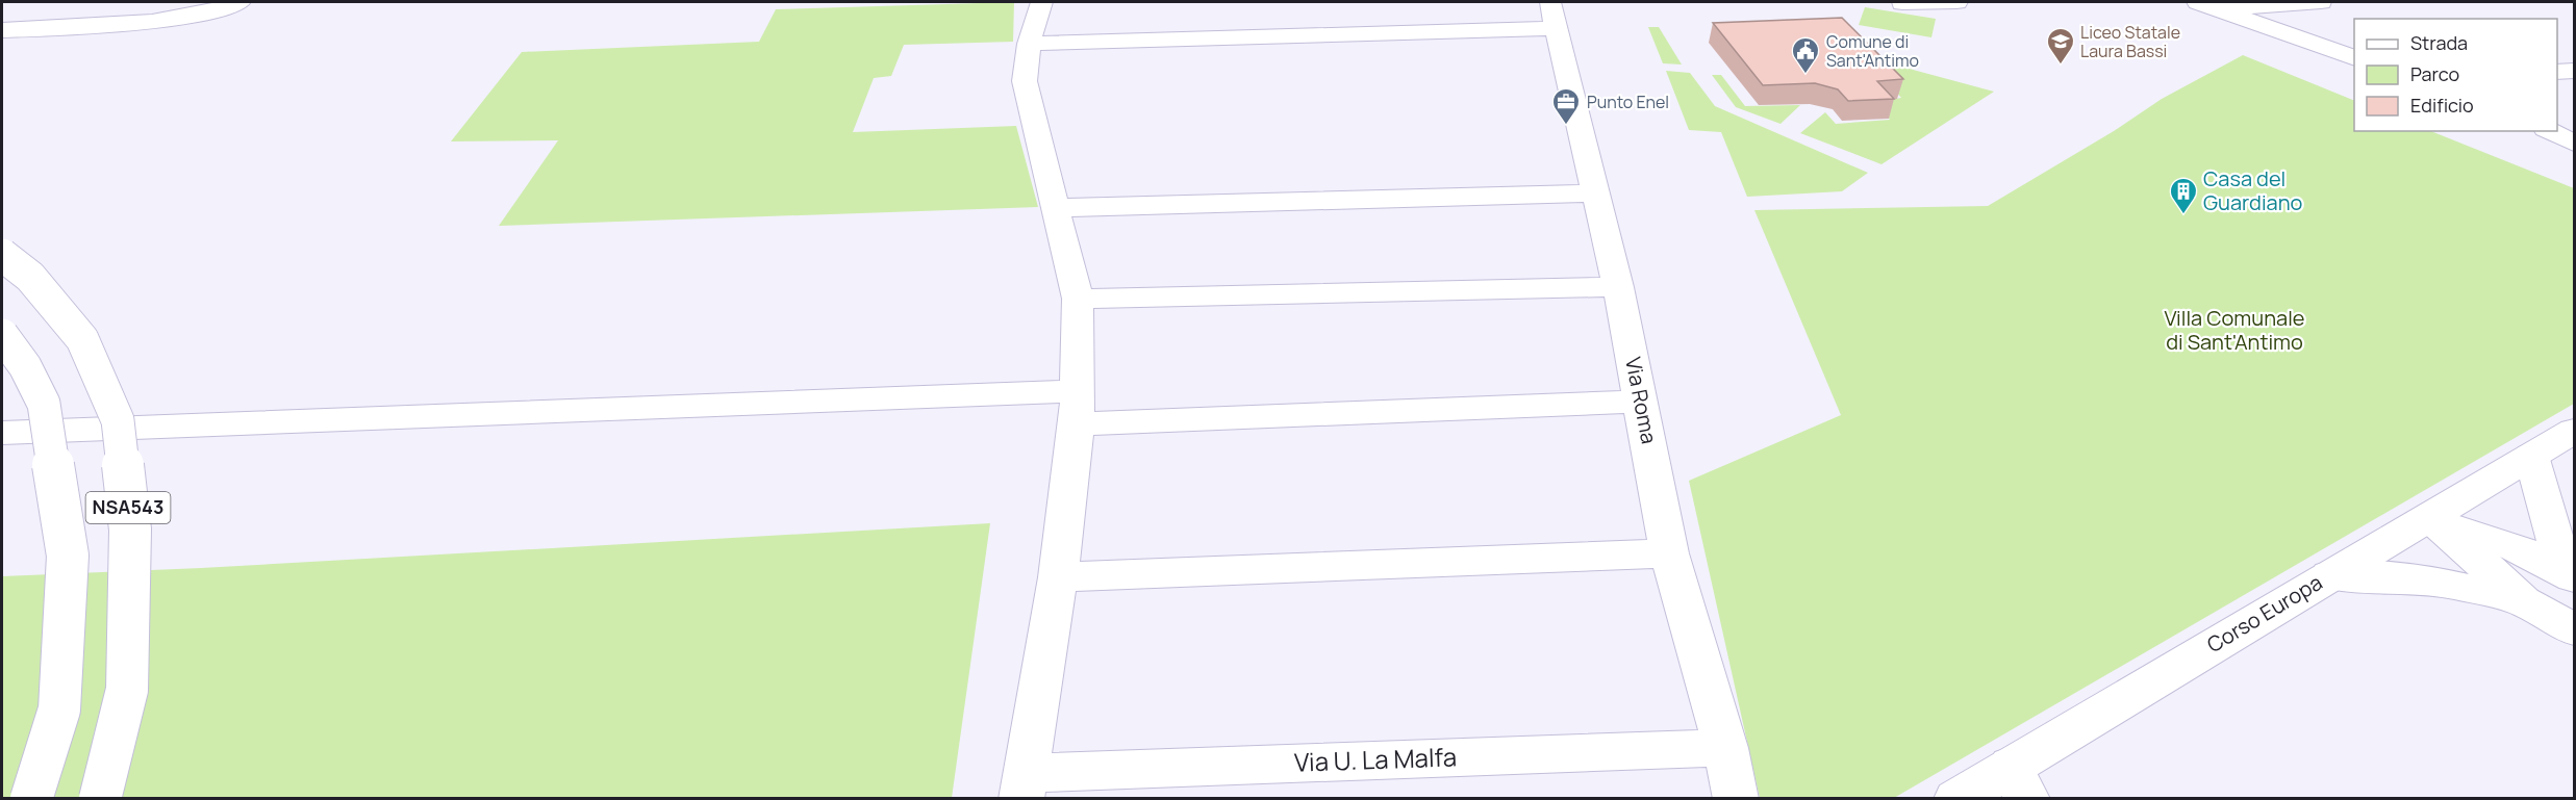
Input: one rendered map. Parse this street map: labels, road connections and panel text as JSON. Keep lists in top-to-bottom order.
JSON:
{
  "streets": {
    "main road": [
      "Via Roma",
      "NSA543",
      "Corso Europa",
      "Via U. La Malfa"
    ]
  },
  "crossings": [
    ["Via Roma", "Via U. La Malfa"]
  ],
  "parks": ["Villa Comunale di Sant'Antimo"],
  "places": {
    "school or university": ["Liceo Statale Laura Bassi"],
    "public building": ["Comune di Sant'Antimo"],
    "office": ["Punto Enel"],
    "building": ["Casa del Guardiano"]
  },
  "legend": ["Strada", "Parco", "Edificio"]
}
